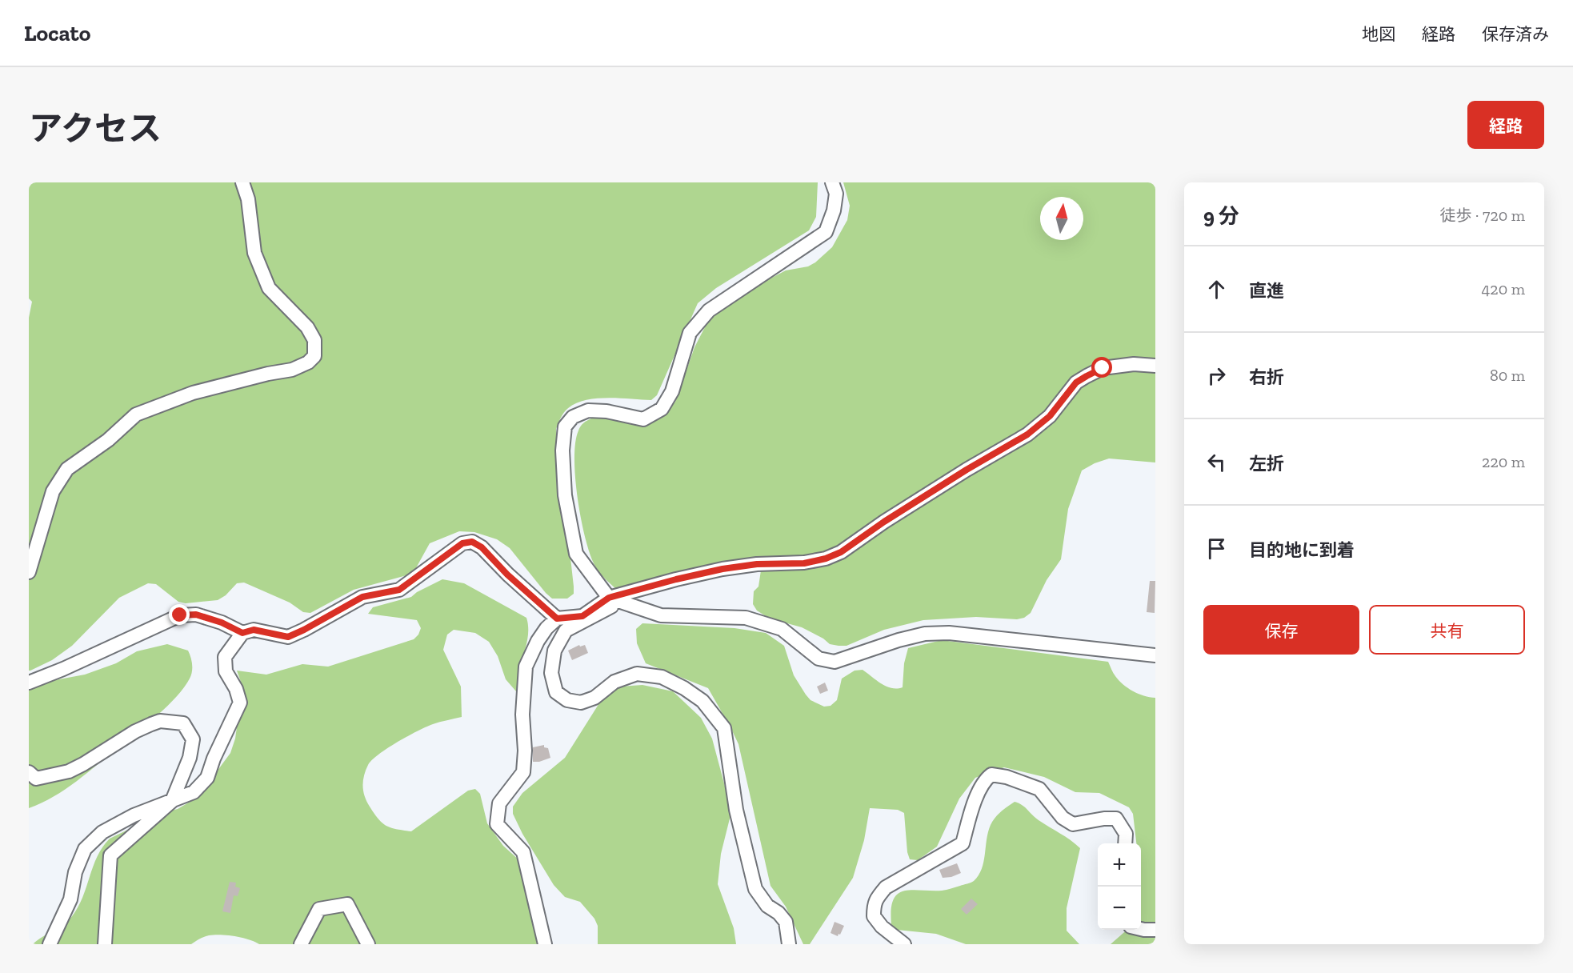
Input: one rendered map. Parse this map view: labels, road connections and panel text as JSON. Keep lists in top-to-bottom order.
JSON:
{
  "north": "top",
  "page": {
    "header": "Locato",
    "nav": ["地図", "経路", "保存済み"],
    "title": "アクセス",
    "buttons": [
      "経路",
      ["保存", "共有"]
    ],
    "heading": ["9 分", "徒歩 · 720 m"],
    "list": [
      ["直進", "420 m"],
      ["右折", "80 m"],
      ["左折", "220 m"],
      "目的地に到着"
    ],
    "map_buttons": ["+", "−"]
  }
}
